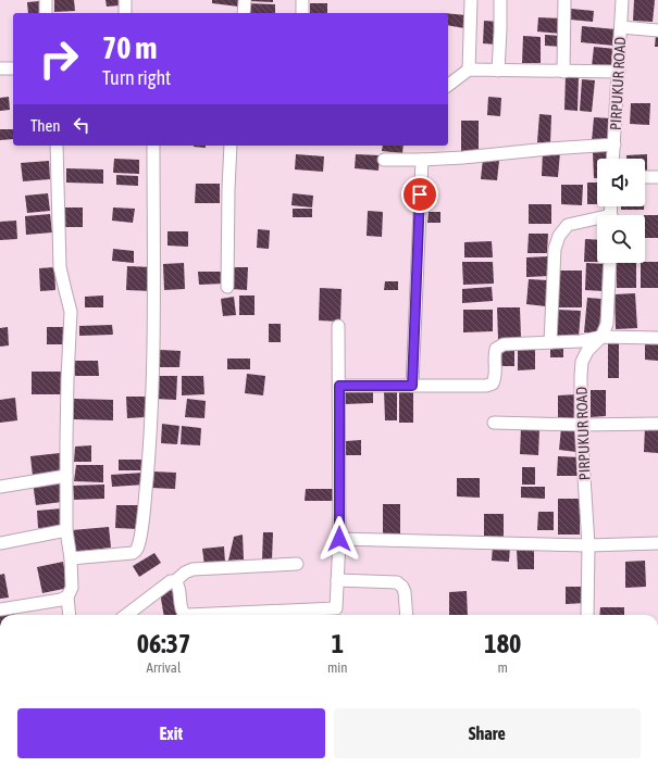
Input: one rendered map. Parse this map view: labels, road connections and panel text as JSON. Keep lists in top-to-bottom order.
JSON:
{
  "streets": {
    "street": ["PIRPUKUR ROAD"]
  },
  "page": {
    "turn": ["70 m", "Turn right"],
    "then": "Then",
    "eta": [
      "06:37",
      "Arrival",
      "1",
      "min",
      "180",
      "m"
    ],
    "buttons": ["Exit", "Share"]
  }
}
